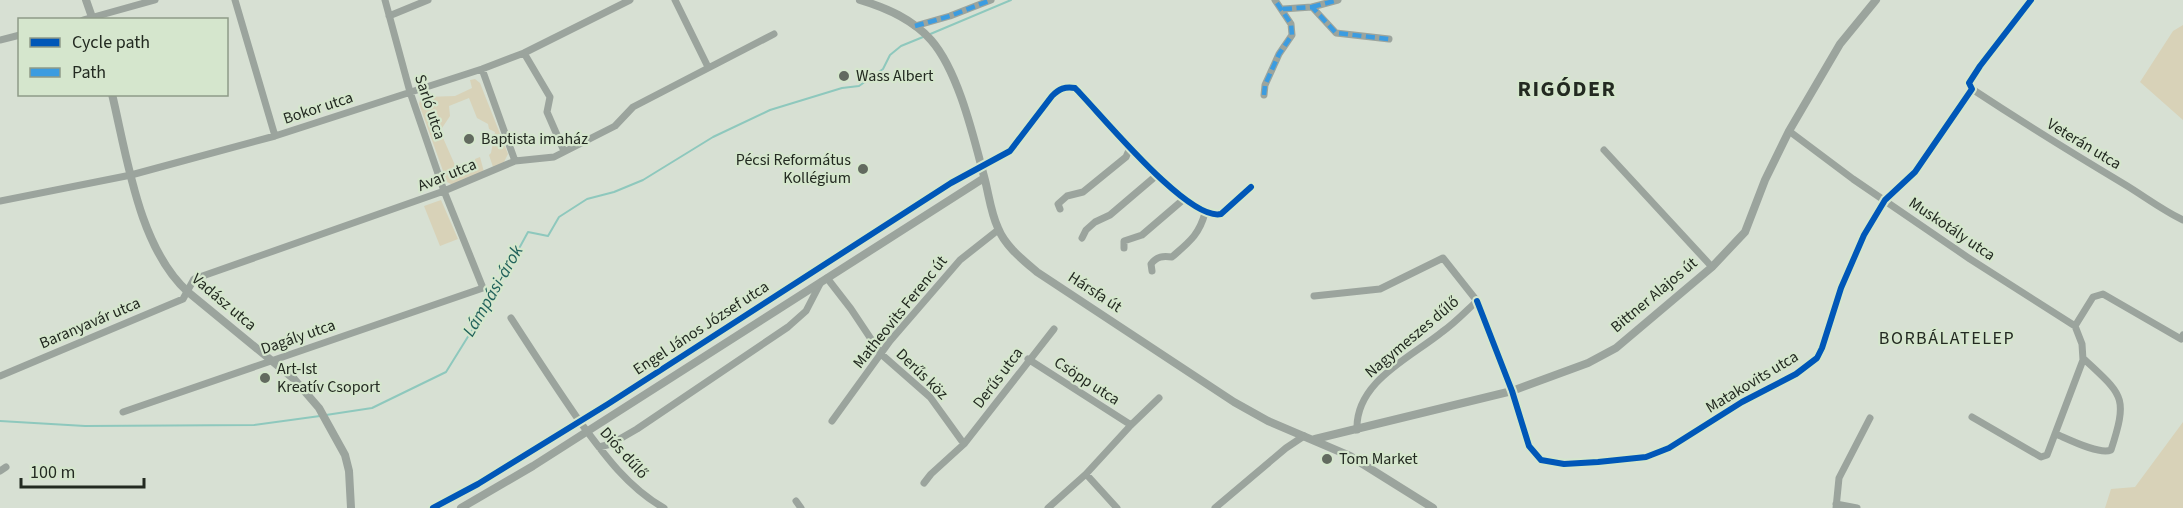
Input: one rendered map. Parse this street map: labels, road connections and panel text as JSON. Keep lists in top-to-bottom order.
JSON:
{
  "streets": {
    "street": [
      "Sarló utca",
      "Bokor utca",
      "Veterán utca",
      "Avar utca",
      "Muskotály utca",
      "Hársfa út",
      "Bittner Alajos út",
      "Vadász utca",
      "Matheovits Ferenc út",
      "Baranyavár utca",
      "Engel János József utca",
      "Dagály utca",
      "Nagymeszes dűlő",
      "Derűs köz",
      "Derűs utca",
      "Csöpp utca",
      "Matakovits utca",
      "Diós dűlő"
    ]
  },
  "crossings": [
    ["Sarló utca", "Bokor utca"],
    ["Sarló utca", "Avar utca"],
    ["Sarló utca", "Dagály utca"],
    ["Bokor utca", "Vadász utca"],
    ["Veterán utca", "Matakovits utca"],
    ["Avar utca", "Vadász utca"],
    ["Avar utca", "Baranyavár utca"],
    ["Muskotály utca", "Bittner Alajos út"],
    ["Muskotály utca", "Matakovits utca"],
    ["Hársfa út", "Bittner Alajos út"],
    ["Hársfa út", "Matheovits Ferenc út"],
    ["Hársfa út", "Engel János József utca"],
    ["Bittner Alajos út", "Nagymeszes dűlő"],
    ["Bittner Alajos út", "Matakovits utca"],
    ["Vadász utca", "Baranyavár utca"],
    ["Vadász utca", "Dagály utca"],
    ["Matheovits Ferenc út", "Derűs köz"],
    ["Engel János József utca", "Derűs köz"],
    ["Engel János József utca", "Diós dűlő"],
    ["Nagymeszes dűlő", "Matakovits utca"],
    ["Derűs köz", "Derűs utca"],
    ["Derűs utca", "Csöpp utca"]
  ],
  "districts": ["RIGÓDER", "BORBÁLATELEP"],
  "water": ["Lámpási-árok"],
  "places": [
    "Wass Albert",
    "Baptista imaház",
    "Pécsi Református Kollégium",
    "Art-Ist Kreatív Csoport",
    "Tom Market"
  ],
  "legend": ["Cycle path", "Path"],
  "scale_bar": "100 m"
}
